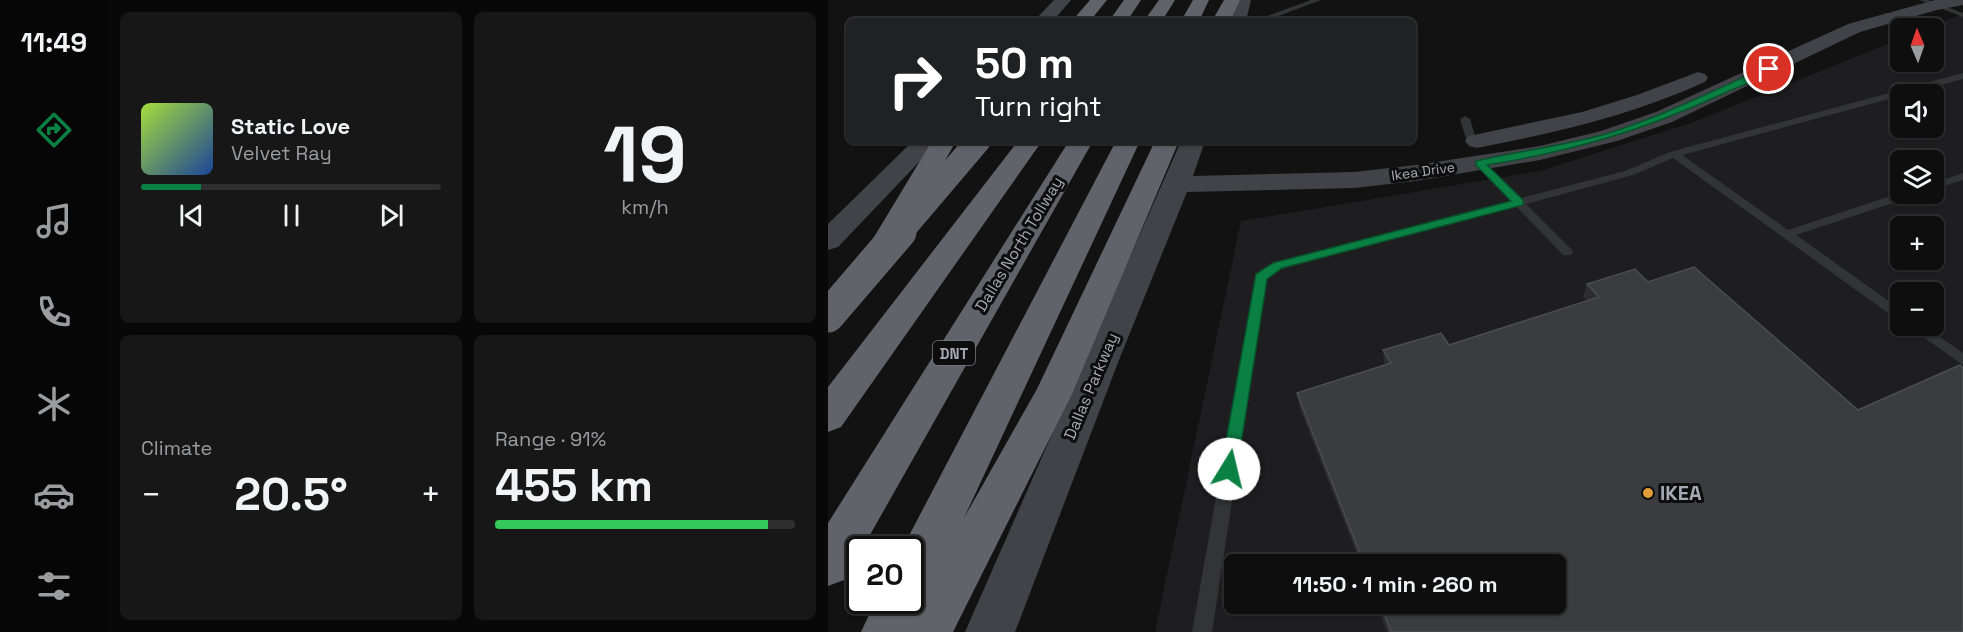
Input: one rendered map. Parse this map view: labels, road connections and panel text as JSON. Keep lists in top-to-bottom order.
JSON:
{
  "streets": {
    "highway": ["Dallas North Tollway", "DNT"],
    "street": ["Ikea Drive", "Dallas Parkway"]
  },
  "crossings": [
    ["Ikea Drive", "Dallas Parkway"]
  ],
  "places": ["IKEA"],
  "north": "top",
  "page": {
    "tabs": "11:49",
    "tile": [
      ["19", "km/h"],
      "Climate",
      ["Range · 91%", "455 km"]
    ],
    "map_buttons": ["+", "−"],
    "turn": ["50 m", "Turn right"],
    "song": ["Static Love", "Velvet Ray"],
    "heat": ["−", "20.5°", "+"],
    "limit": "20",
    "trip": "11:50 · 1 min · 260 m"
  }
}
